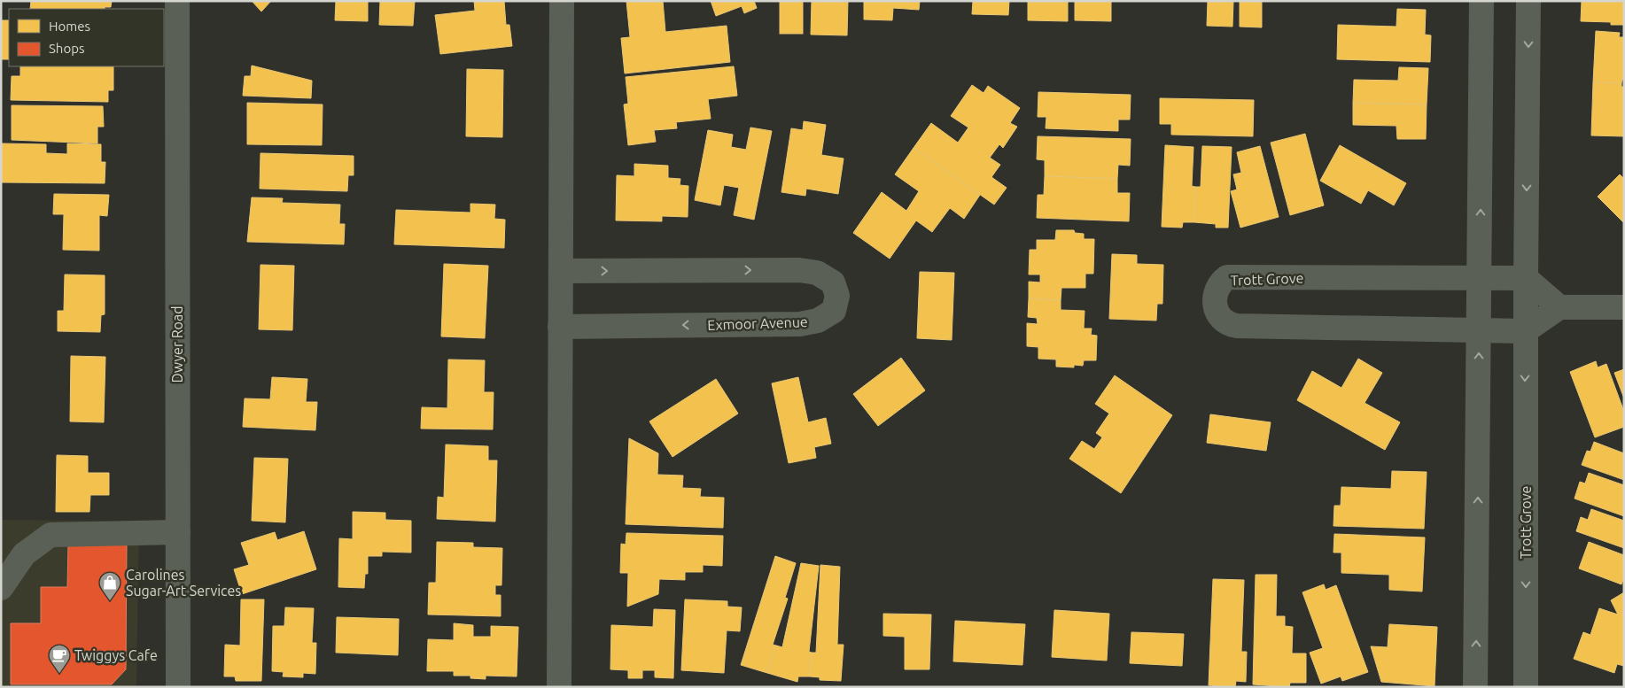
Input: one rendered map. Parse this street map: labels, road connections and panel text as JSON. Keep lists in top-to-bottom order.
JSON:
{
  "streets": {
    "street": ["Trott Grove", "Exmoor Avenue", "Dwyer Road"]
  },
  "places": {
    "shop": ["Carolines Sugar-Art Services"],
    "cafe": ["Twiggys Cafe"]
  },
  "legend": ["Homes", "Shops"]
}
